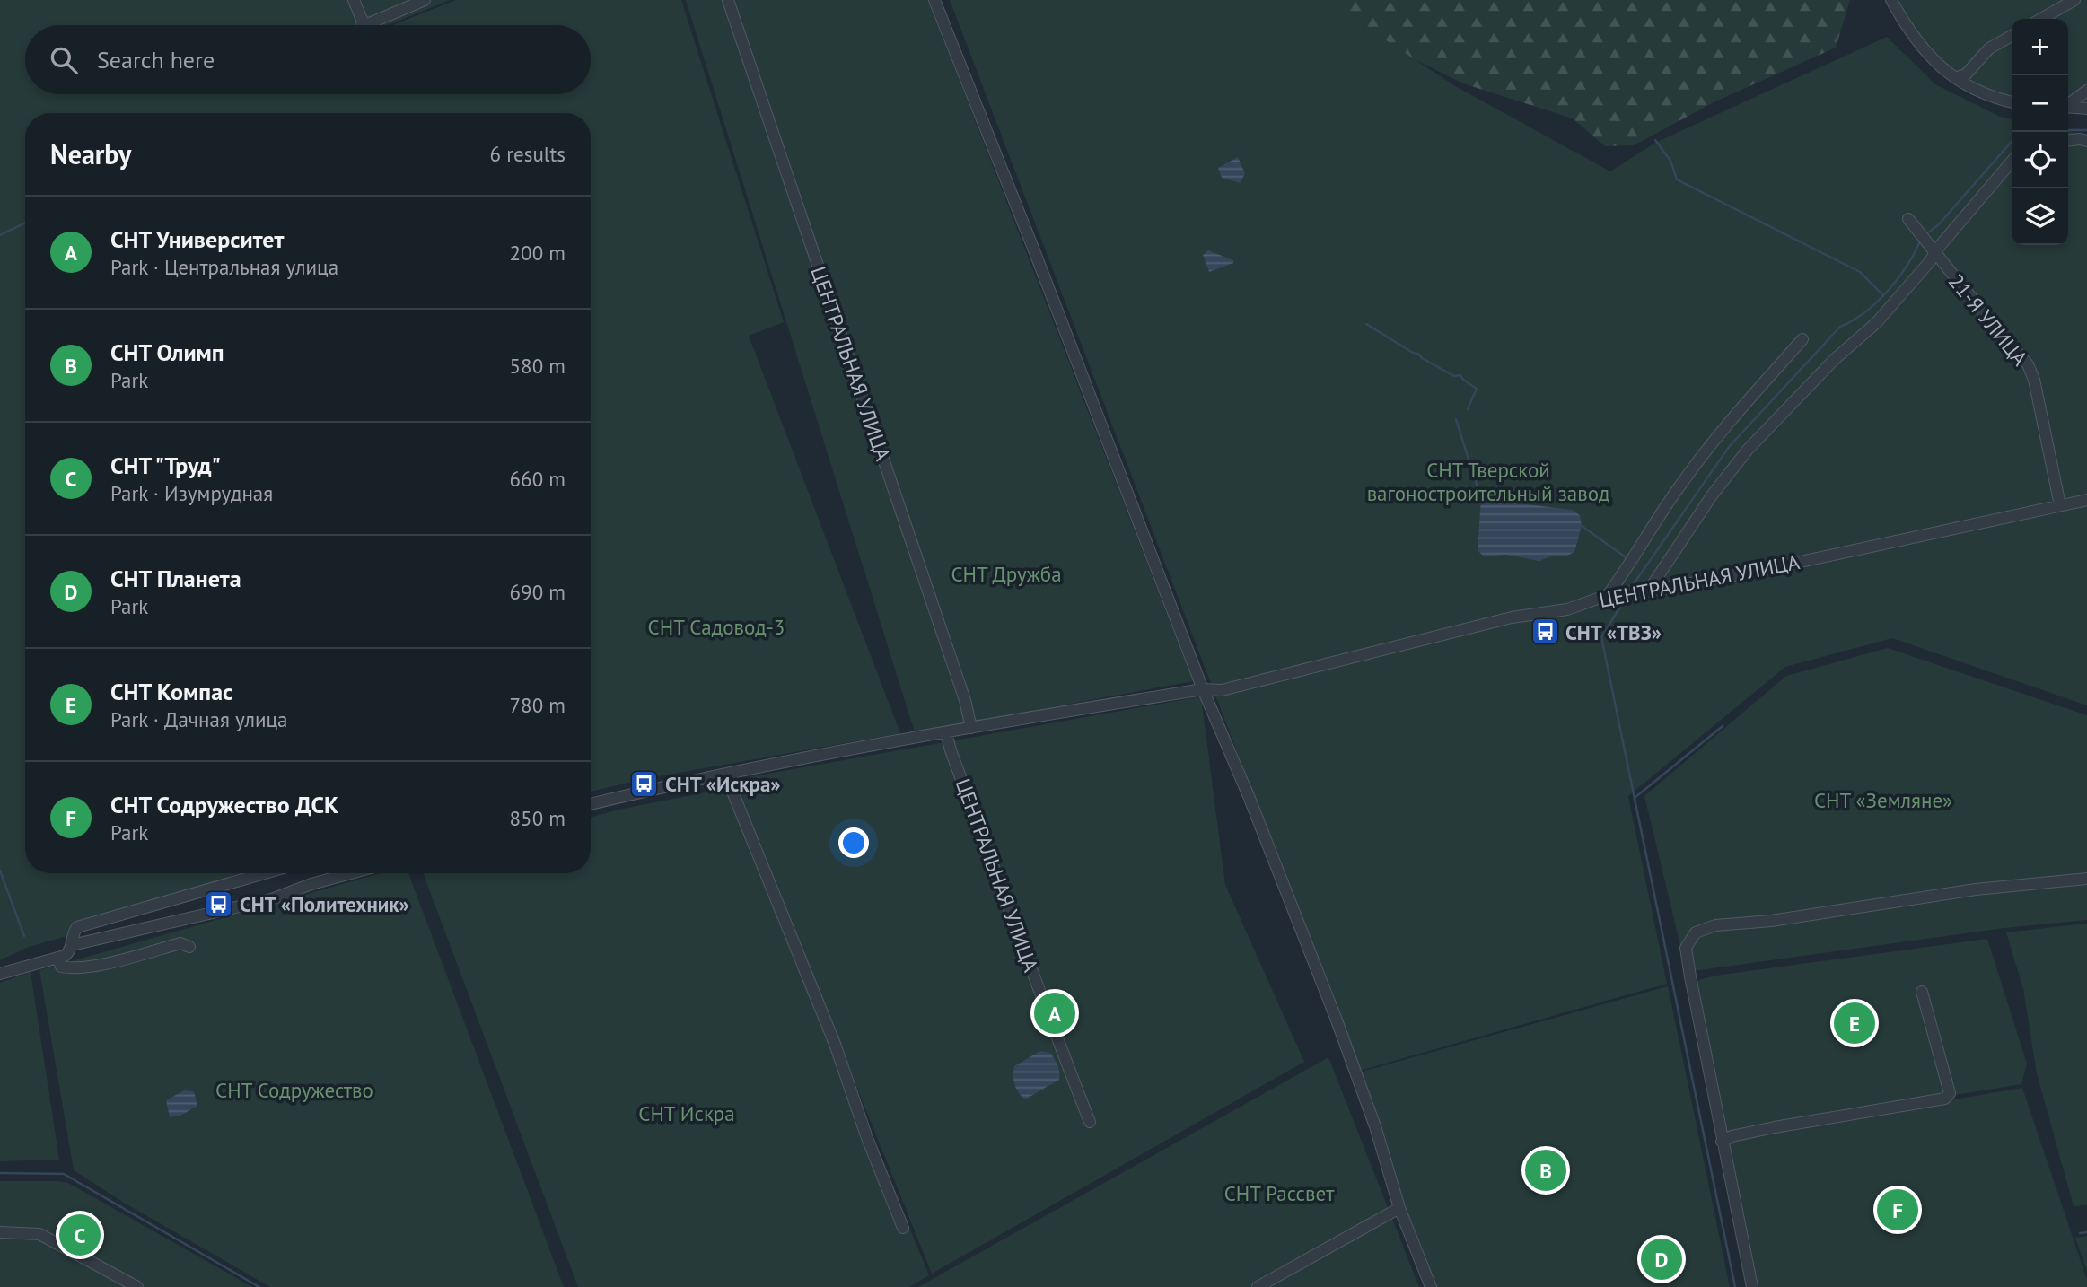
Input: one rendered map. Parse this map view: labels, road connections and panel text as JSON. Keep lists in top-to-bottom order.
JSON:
{
  "streets": {
    "street": ["21-Я УЛИЦА", "ЦЕНТРАЛЬНАЯ УЛИЦА"]
  },
  "crossings": [
    ["21-Я УЛИЦА", "ЦЕНТРАЛЬНАЯ УЛИЦА"]
  ],
  "parks": [
    "СНТ Тверской вагоностроительный завод",
    "СНТ Дружба",
    "СНТ Садовод-3",
    "СНТ «Земляне»",
    "СНТ Содружество",
    "СНТ Искра",
    "СНТ Рассвет"
  ],
  "places": {
    "bus stop": ["СНТ «ТВЗ»", "СНТ «Искра»", "СНТ «Политехник»"]
  },
  "page": {
    "map_buttons": ["+", "−"],
    "search": "Search here",
    "heading": ["Nearby", "6 results"],
    "list": [
      {
        "mark": "A",
        "name": "СНТ Университет",
        "note": "Park · Центральная улица",
        "value": "200 m"
      },
      {
        "mark": "B",
        "name": "СНТ Олимп",
        "note": "Park",
        "value": "580 m"
      },
      {
        "mark": "C",
        "name": "СНТ \"Труд\"",
        "note": "Park · Изумрудная",
        "value": "660 m"
      },
      {
        "mark": "D",
        "name": "СНТ Планета",
        "note": "Park",
        "value": "690 m"
      },
      {
        "mark": "E",
        "name": "СНТ Компас",
        "note": "Park · Дачная улица",
        "value": "780 m"
      },
      {
        "mark": "F",
        "name": "СНТ Содружество ДСК",
        "note": "Park",
        "value": "850 m"
      }
    ],
    "pins": [
      "A",
      "E",
      "B",
      "F",
      "C",
      "D"
    ]
  }
}
